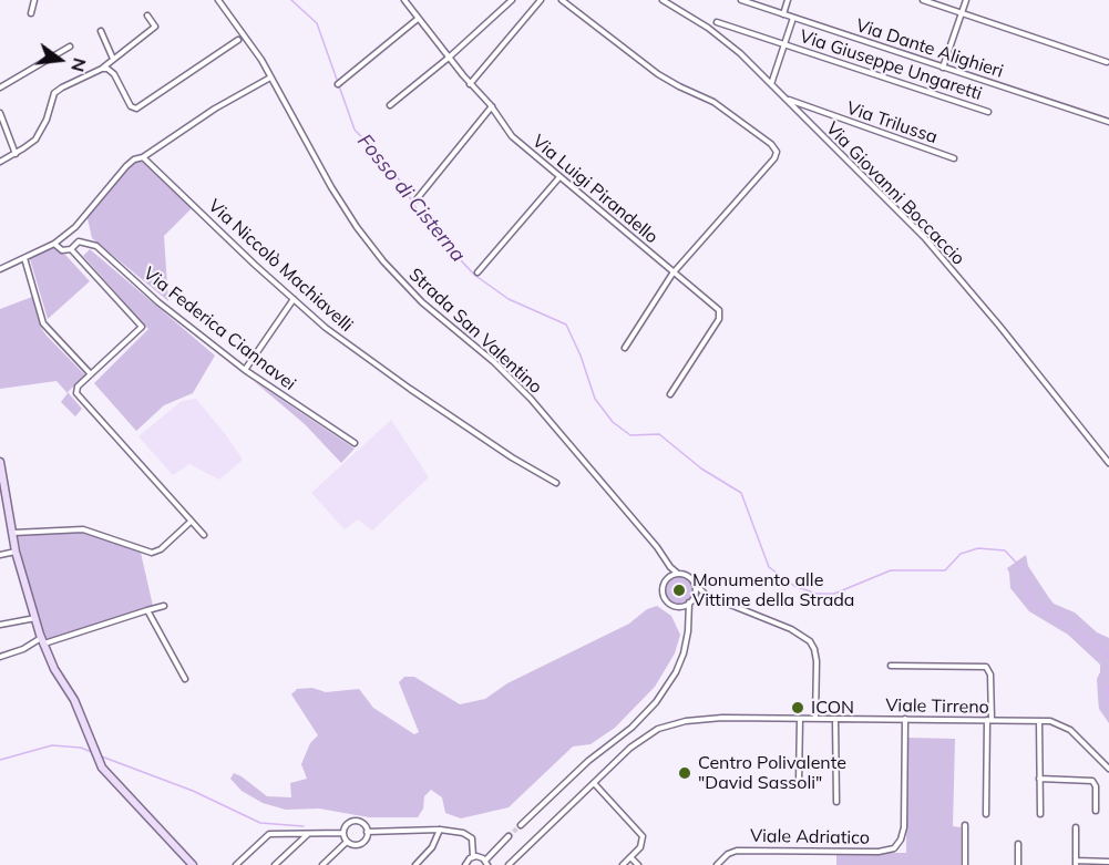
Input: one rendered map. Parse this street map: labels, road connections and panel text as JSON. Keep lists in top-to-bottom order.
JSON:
{
  "streets": {
    "street": [
      "Via Dante Alighieri",
      "Via Giuseppe Ungaretti",
      "Via Trilussa",
      "Via Luigi Pirandello",
      "Via Giovanni Boccaccio",
      "Via Niccolò Machiavelli",
      "Via Federica Ciannavei",
      "Strada San Valentino",
      "Viale Tirreno",
      "Viale Adriatico"
    ]
  },
  "crossings": [
    ["Via Trilussa", "Via Giovanni Boccaccio"],
    ["Viale Tirreno", "Viale Adriatico"]
  ],
  "water": ["Fosso di Cisterna"],
  "places": ["Monumento alle Vittime della Strada", "ICON", "Centro Polivalente \"David Sassoli\""],
  "north": "right"
}
